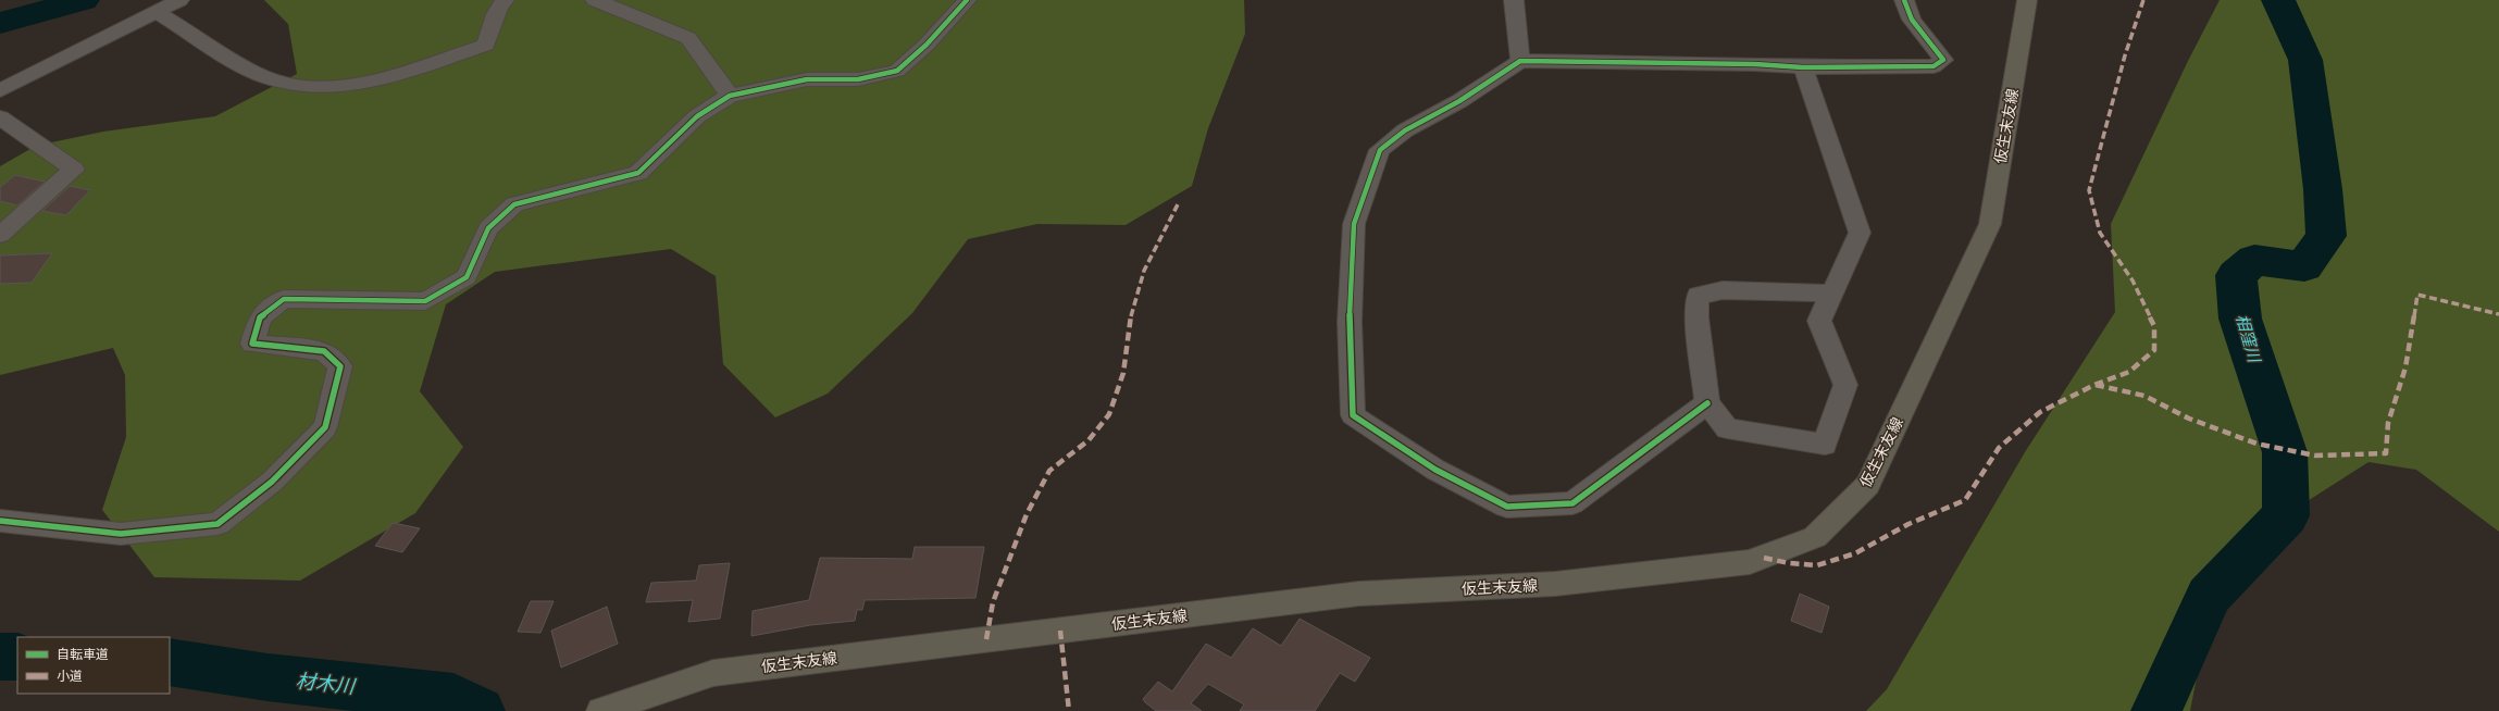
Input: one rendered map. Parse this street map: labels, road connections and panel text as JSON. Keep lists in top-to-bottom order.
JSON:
{
  "streets": {
    "main road": ["仮生末友線"]
  },
  "water": ["相窪川", "材木川"],
  "legend": ["自転車道", "小道"]
}
